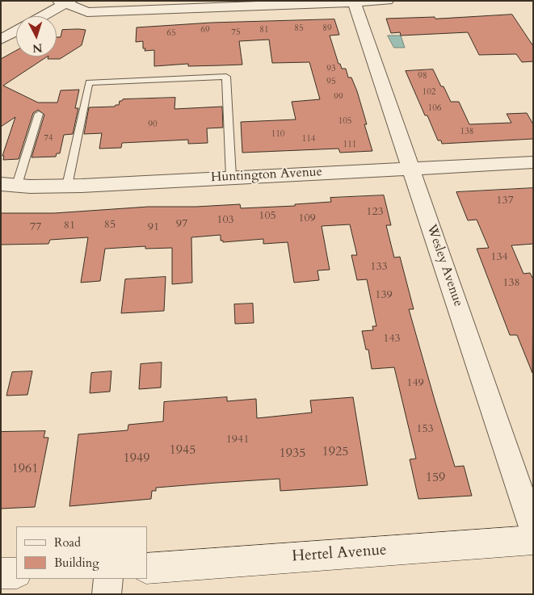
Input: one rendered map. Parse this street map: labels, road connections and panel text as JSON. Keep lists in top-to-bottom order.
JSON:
{
  "streets": {
    "street": ["Huntington Avenue", "Wesley Avenue", "Hertel Avenue"]
  },
  "crossings": [
    ["Huntington Avenue", "Wesley Avenue"]
  ],
  "house_numbers": [
    "85",
    "89",
    "69",
    "81",
    "75",
    "65",
    "93",
    "98",
    "95",
    "102",
    "99",
    "106",
    "105",
    "90",
    "138",
    "110",
    "74",
    "114",
    "111",
    "137",
    "123",
    "105",
    "109",
    "103",
    "97",
    "85",
    "81",
    "77",
    "91",
    "134",
    "133",
    "138",
    "139",
    "143",
    "149",
    "153",
    "1941",
    "1945",
    "1925",
    "1935",
    "1949",
    "1961",
    "159"
  ],
  "legend": ["Road", "Building"],
  "north": "bottom"
}
